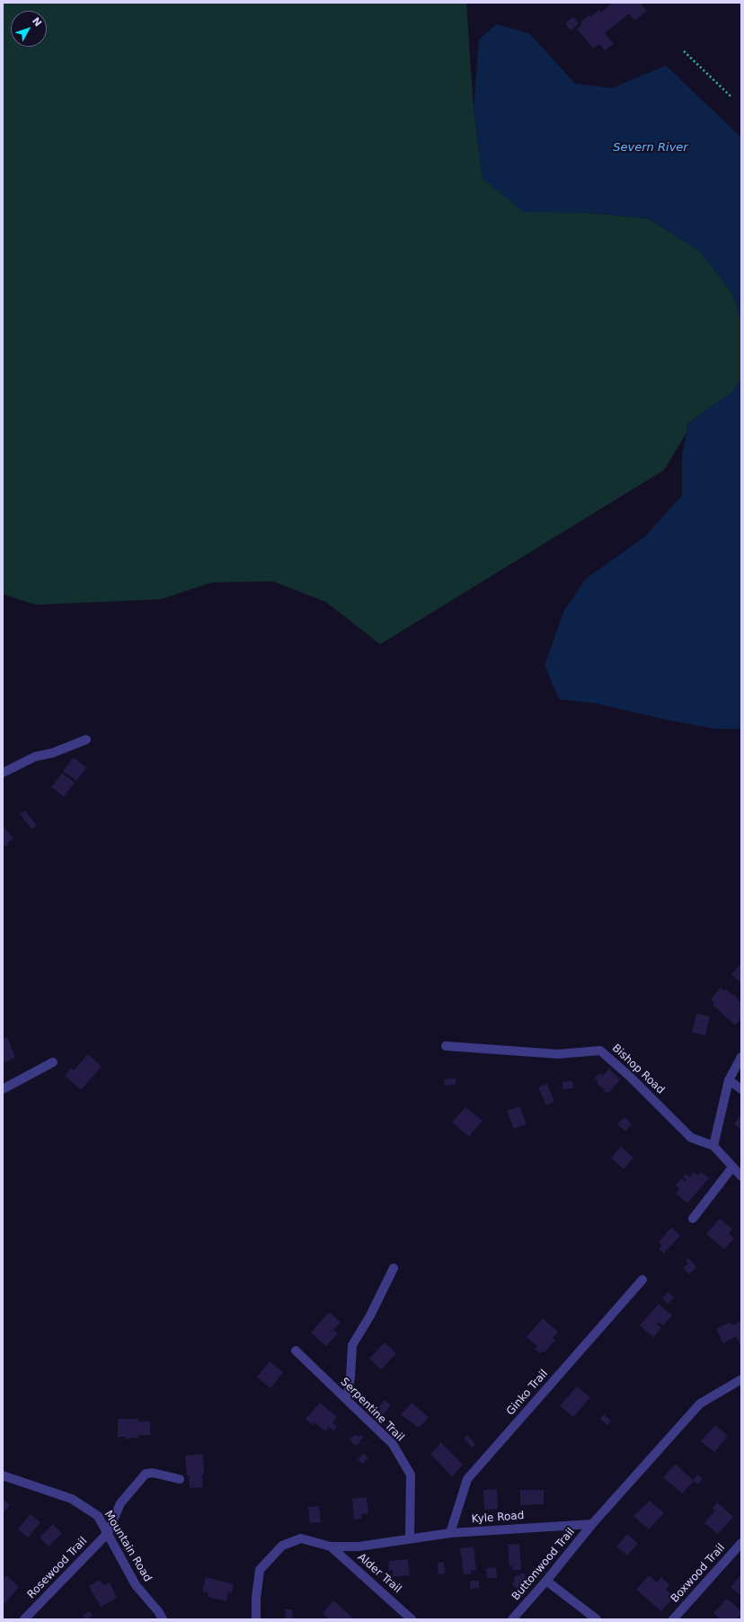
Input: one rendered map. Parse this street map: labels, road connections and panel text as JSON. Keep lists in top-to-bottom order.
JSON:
{
  "streets": {
    "street": [
      "Bishop Road",
      "Ginko Trail",
      "Serpentine Trail",
      "Kyle Road",
      "Mountain Road",
      "Buttonwood Trail",
      "Rosewood Trail",
      "Alder Trail",
      "Boxwood Trail"
    ]
  },
  "crossings": [
    ["Ginko Trail", "Kyle Road"],
    ["Serpentine Trail", "Kyle Road"],
    ["Kyle Road", "Buttonwood Trail"],
    ["Kyle Road", "Alder Trail"],
    ["Mountain Road", "Rosewood Trail"]
  ],
  "water": ["Severn River"],
  "north": "top right"
}
